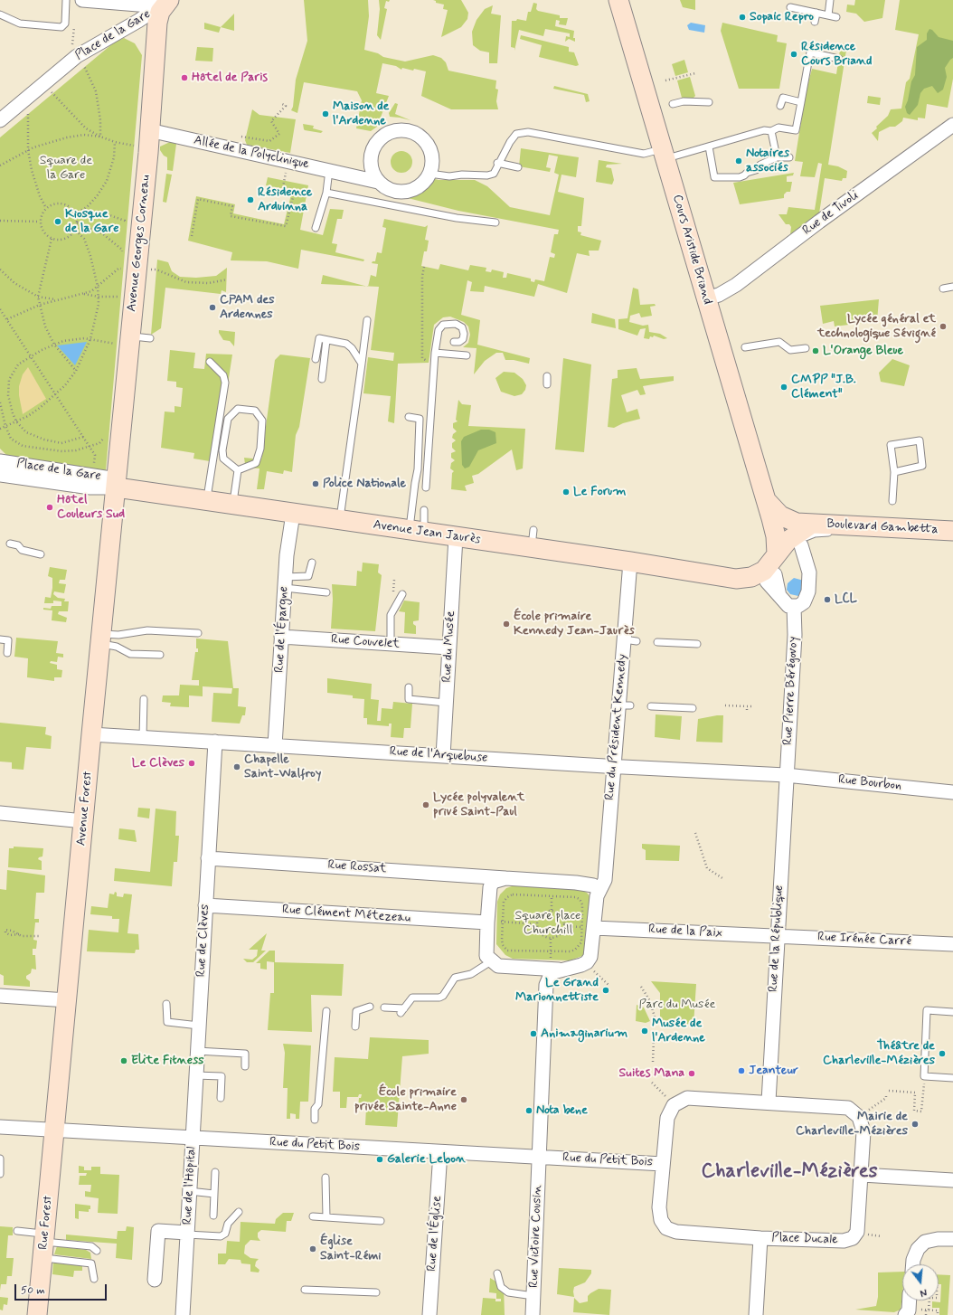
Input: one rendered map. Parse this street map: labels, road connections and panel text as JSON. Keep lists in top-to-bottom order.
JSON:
{
  "streets": {
    "street": [
      "Place de la Gare",
      "Allée de la Polyclinique",
      "Rue de Tivoli",
      "Avenue Georges Corneau",
      "Cours Aristide Briand",
      "Boulevard Gambetta",
      "Avenue Jean Jaurès",
      "Rue de l'Épargne",
      "Rue Couvelet",
      "Rue du Musée",
      "Rue Pierre Bérégovoy",
      "Rue du Président Kennedy",
      "Rue de l'Arquebuse",
      "Rue Bourbon",
      "Avenue Forest",
      "Rue Rossat",
      "Rue Clément Métezeau",
      "Rue de la Paix",
      "Rue de la République",
      "Rue Irénée Carré",
      "Rue de Clèves",
      "Rue du Petit Bois",
      "Rue de l'Hôpital",
      "Rue Forest",
      "Rue de l'Église",
      "Rue Victoire Cousin",
      "Place Ducale"
    ]
  },
  "crossings": [
    ["Place de la Gare", "Avenue Georges Corneau"],
    ["Place de la Gare", "Avenue Jean Jaurès"],
    ["Place de la Gare", "Avenue Forest"],
    ["Allée de la Polyclinique", "Avenue Georges Corneau"],
    ["Rue de Tivoli", "Cours Aristide Briand"],
    ["Avenue Georges Corneau", "Avenue Jean Jaurès"],
    ["Avenue Georges Corneau", "Avenue Forest"],
    ["Cours Aristide Briand", "Boulevard Gambetta"],
    ["Avenue Jean Jaurès", "Rue de l'Épargne"],
    ["Avenue Jean Jaurès", "Rue du Musée"],
    ["Avenue Jean Jaurès", "Rue du Président Kennedy"],
    ["Avenue Jean Jaurès", "Avenue Forest"],
    ["Rue de l'Épargne", "Rue Couvelet"],
    ["Rue de l'Épargne", "Rue de l'Arquebuse"],
    ["Rue Couvelet", "Rue du Musée"],
    ["Rue du Musée", "Rue de l'Arquebuse"],
    ["Rue Pierre Bérégovoy", "Rue de l'Arquebuse"],
    ["Rue Pierre Bérégovoy", "Rue Bourbon"],
    ["Rue Pierre Bérégovoy", "Rue de la République"],
    ["Rue du Président Kennedy", "Rue de l'Arquebuse"],
    ["Rue du Président Kennedy", "Rue Rossat"],
    ["Rue du Président Kennedy", "Rue de la Paix"],
    ["Rue de l'Arquebuse", "Rue Bourbon"],
    ["Rue de l'Arquebuse", "Avenue Forest"],
    ["Rue de l'Arquebuse", "Rue de la République"],
    ["Rue de l'Arquebuse", "Rue de Clèves"],
    ["Rue Bourbon", "Rue de la République"],
    ["Avenue Forest", "Rue du Petit Bois"],
    ["Avenue Forest", "Rue Forest"],
    ["Rue Rossat", "Rue de Clèves"],
    ["Rue Clément Métezeau", "Rue de Clèves"],
    ["Rue de la Paix", "Rue de la République"],
    ["Rue de la Paix", "Rue Irénée Carré"],
    ["Rue de la République", "Rue Irénée Carré"],
    ["Rue de Clèves", "Rue du Petit Bois"],
    ["Rue de Clèves", "Rue de l'Hôpital"],
    ["Rue du Petit Bois", "Rue de l'Hôpital"],
    ["Rue du Petit Bois", "Rue Forest"],
    ["Rue du Petit Bois", "Rue de l'Église"],
    ["Rue du Petit Bois", "Rue Victoire Cousin"],
    ["Rue du Petit Bois", "Place Ducale"]
  ],
  "districts": ["Charleville-Mézières"],
  "parks": ["Square de la Gare", "Square place Churchill", "Parc du Musée"],
  "places": [
    "Sopaic Repro",
    "Résidence Cours Briand",
    "Hôtel de Paris",
    "Maison de l'Ardenne",
    "Notaires associés",
    "Résidence Arduinna",
    "Kiosque de la Gare",
    "CPAM des Ardennes",
    "Lycée général et technologique Sévigné",
    "L'Orange Bleue",
    "CMPP \"J.B. Clément\"",
    "Police Nationale",
    "Le Forum",
    "Hôtel Couleurs Sud",
    "LCL",
    "École primaire Kennedy Jean-Jaurès",
    "Le Clèves",
    "Chapelle Saint-Walfroy",
    "Lycée polyvalent privé Saint-Paul",
    "Le Grand Marionnettiste",
    "Musée de l'Ardenne",
    "Animaginarium",
    "Théâtre de Charleville-Mézières",
    "Elite Fitness",
    "Jeanteur",
    "Suites Mana",
    "École primaire privée Sainte-Anne",
    "Nota bene",
    "Mairie de Charleville-Mézières",
    "Galerie Lebon",
    "Église Saint-Rémi"
  ],
  "scale_bar": "50 m",
  "north": "bottom"
}
